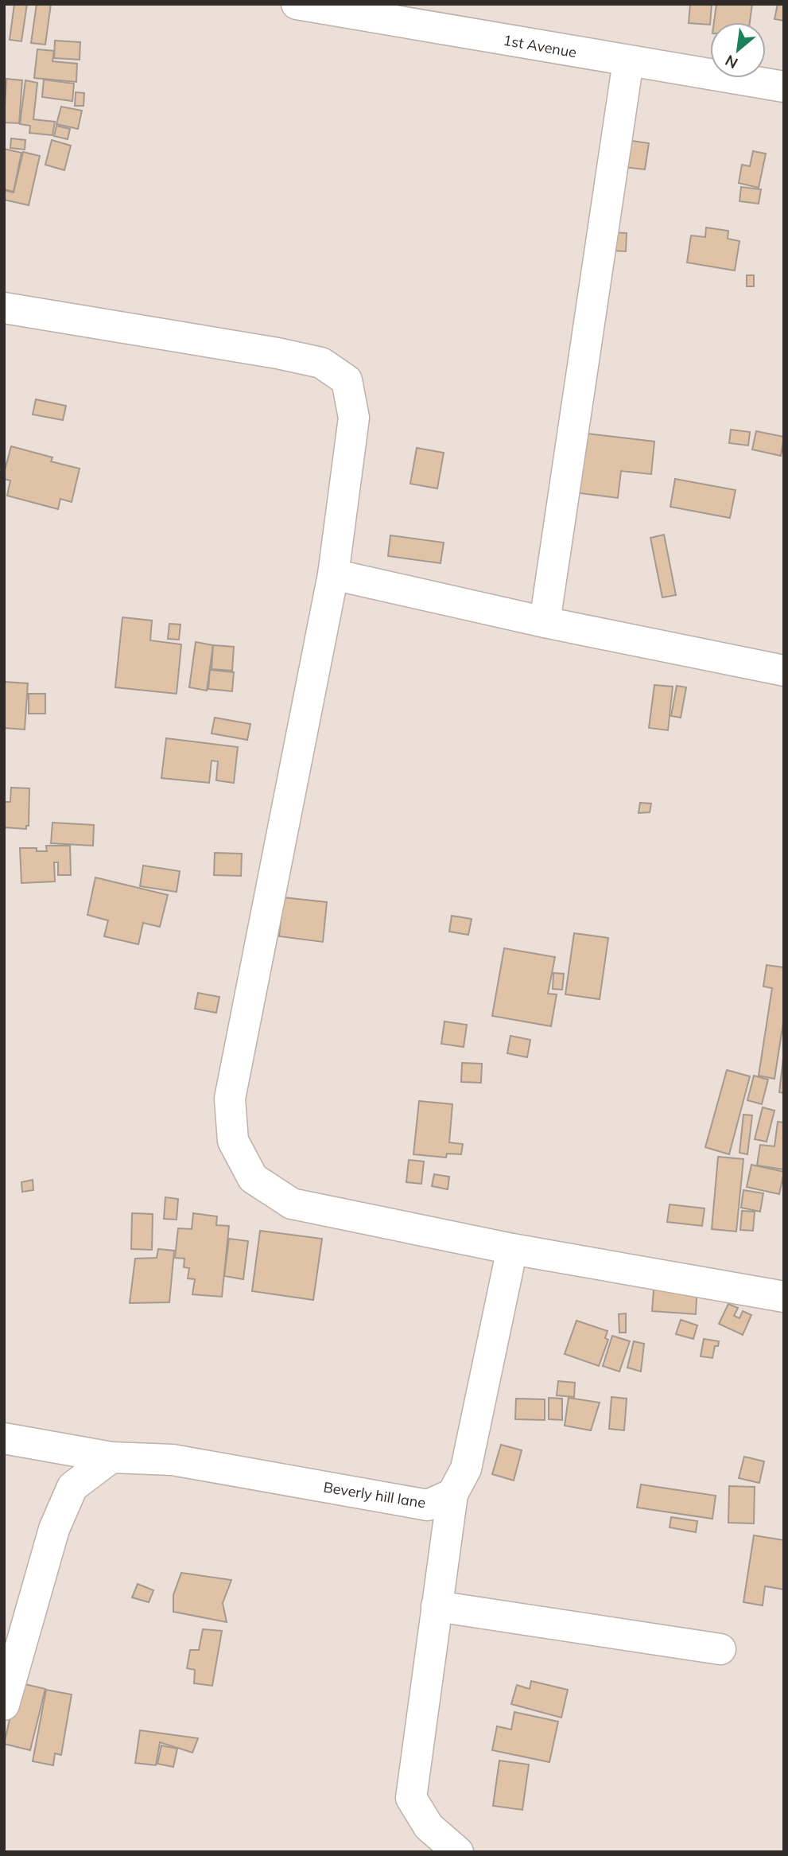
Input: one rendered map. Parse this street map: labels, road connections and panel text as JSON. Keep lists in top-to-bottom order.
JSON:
{
  "streets": {
    "street": ["1st Avenue", "Beverly hill lane"]
  },
  "north": "bottom left"
}
